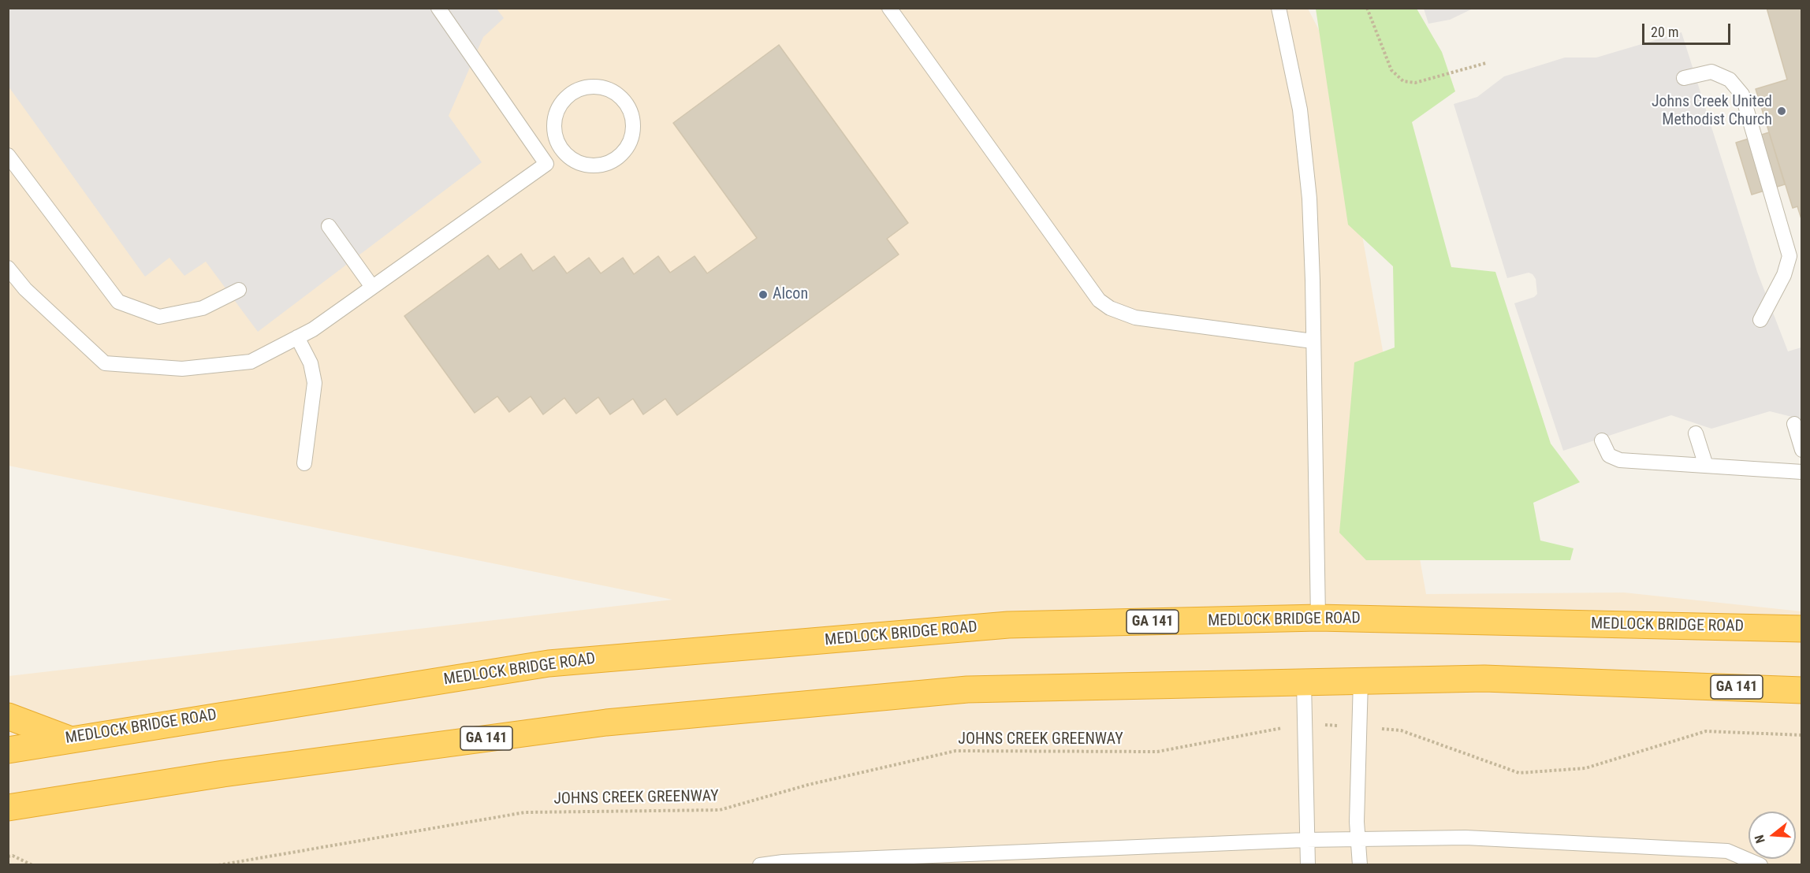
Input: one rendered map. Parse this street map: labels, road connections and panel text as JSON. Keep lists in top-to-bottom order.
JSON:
{
  "streets": {
    "highway": ["MEDLOCK BRIDGE ROAD", "GA 141"],
    "path": ["JOHNS CREEK GREENWAY"]
  },
  "places": ["Johns Creek United Methodist Church", "Alcon"],
  "scale_bar": "20 m",
  "north": "left"
}
